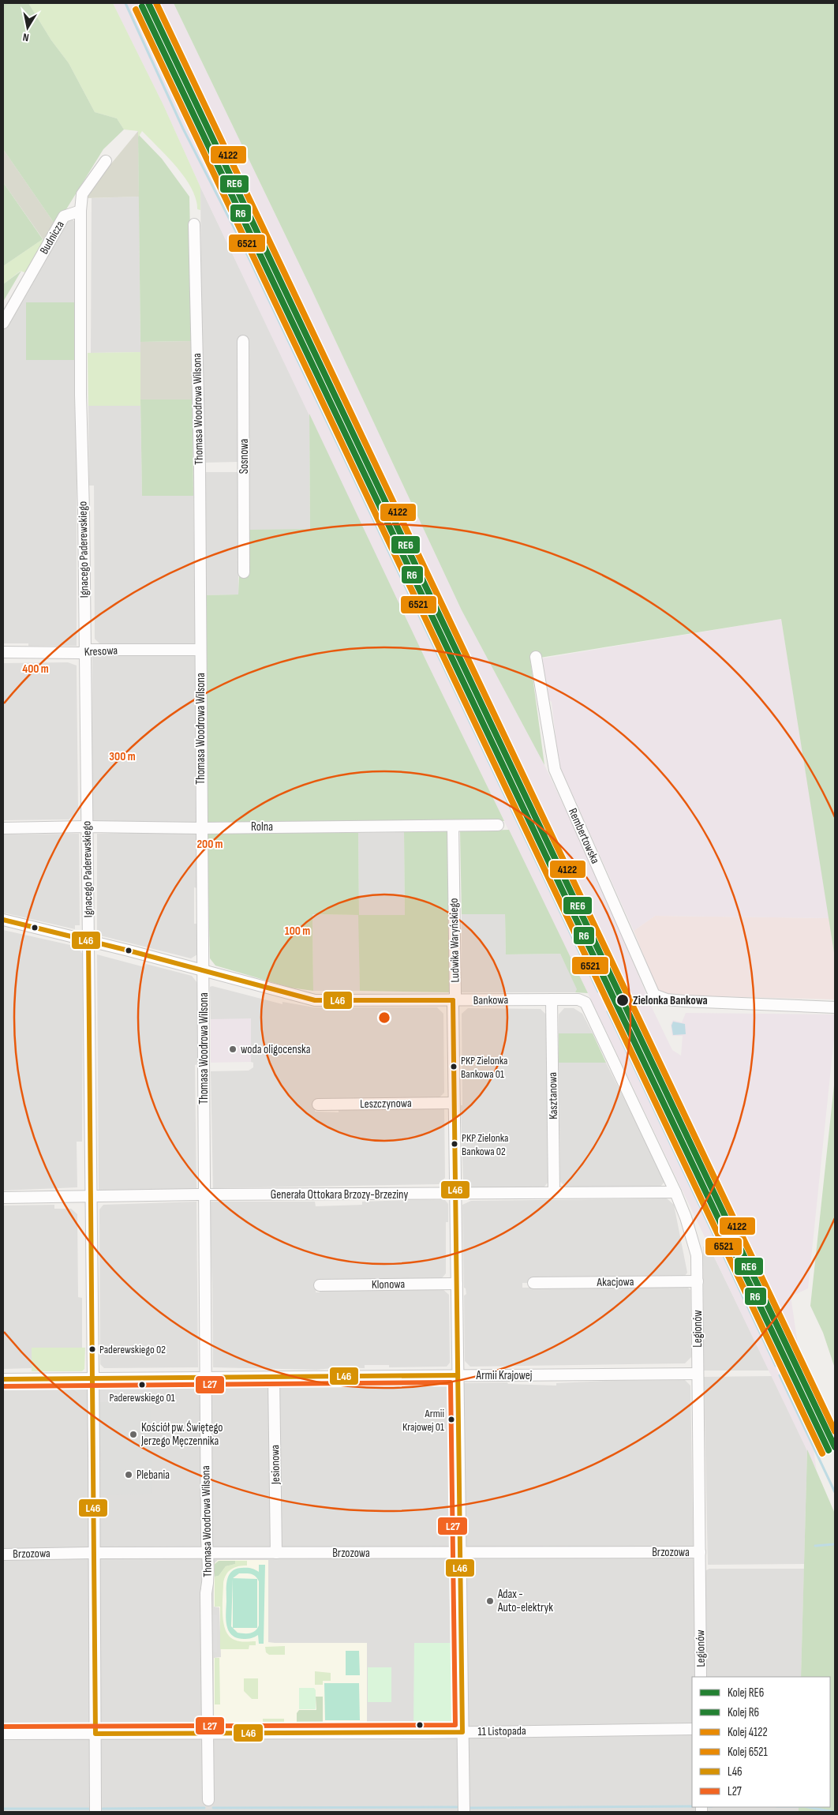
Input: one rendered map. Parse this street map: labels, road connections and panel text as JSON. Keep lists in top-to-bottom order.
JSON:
{
  "streets": {
    "street": [
      "Budnicza",
      "Thomasa Woodrowa Wilsona",
      "Sosnowa",
      "Ignacego Paderewskiego",
      "Kresowa",
      "Rolna",
      "Rembertowska",
      "Ludwika Waryńskiego",
      "Bankowa",
      "Kasztanowa",
      "Leszczynowa",
      "Generała Ottokara Brzozy-Brzeziny",
      "Akacjowa",
      "Klonowa",
      "Legionów",
      "Armii Krajowej",
      "Jesionowa",
      "Brzozowa",
      "11 Listopada"
    ]
  },
  "crossings": [
    ["Budnicza", "Ignacego Paderewskiego"],
    ["Thomasa Woodrowa Wilsona", "Kresowa"],
    ["Thomasa Woodrowa Wilsona", "Rolna"],
    ["Thomasa Woodrowa Wilsona", "Bankowa"],
    ["Thomasa Woodrowa Wilsona", "Generała Ottokara Brzozy-Brzeziny"],
    ["Thomasa Woodrowa Wilsona", "Armii Krajowej"],
    ["Thomasa Woodrowa Wilsona", "Brzozowa"],
    ["Thomasa Woodrowa Wilsona", "11 Listopada"],
    ["Ignacego Paderewskiego", "Kresowa"],
    ["Ignacego Paderewskiego", "Rolna"],
    ["Ignacego Paderewskiego", "Bankowa"],
    ["Ignacego Paderewskiego", "Generała Ottokara Brzozy-Brzeziny"],
    ["Ignacego Paderewskiego", "Armii Krajowej"],
    ["Ignacego Paderewskiego", "Brzozowa"],
    ["Ignacego Paderewskiego", "11 Listopada"],
    ["Rolna", "Ludwika Waryńskiego"],
    ["Ludwika Waryńskiego", "Bankowa"],
    ["Ludwika Waryńskiego", "Leszczynowa"],
    ["Ludwika Waryńskiego", "Generała Ottokara Brzozy-Brzeziny"],
    ["Ludwika Waryńskiego", "Klonowa"],
    ["Ludwika Waryńskiego", "Armii Krajowej"],
    ["Ludwika Waryńskiego", "Brzozowa"],
    ["Ludwika Waryńskiego", "11 Listopada"],
    ["Bankowa", "Kasztanowa"],
    ["Bankowa", "Legionów"],
    ["Kasztanowa", "Generała Ottokara Brzozy-Brzeziny"],
    ["Generała Ottokara Brzozy-Brzeziny", "Legionów"],
    ["Akacjowa", "Legionów"],
    ["Legionów", "Armii Krajowej"],
    ["Legionów", "Brzozowa"],
    ["Armii Krajowej", "Jesionowa"],
    ["Jesionowa", "Brzozowa"]
  ],
  "places": [
    "Zielonka Bankowa",
    "woda oligocenska",
    "PKP Zielonka Bankowa 01",
    "PKP Zielonka Bankowa 02",
    "Paderewskiego 02",
    "Paderewskiego 01",
    "Armii Krajowej 01",
    "Kościół pw. Świętego Jerzego Męczennika",
    "Plebania",
    "Adax - Auto-elektryk"
  ],
  "lines": [
    "rail line RE6",
    "rail line 4122",
    "rail line R6",
    "rail line 6521",
    "transit line L46",
    "transit line L27"
  ],
  "legend": [
    "Kolej RE6",
    "Kolej R6",
    "Kolej 4122",
    "Kolej 6521",
    "L46",
    "L27"
  ],
  "north": "bottom",
  "rings": [
    "400 m",
    "300 m",
    "200 m",
    "100 m"
  ]
}
